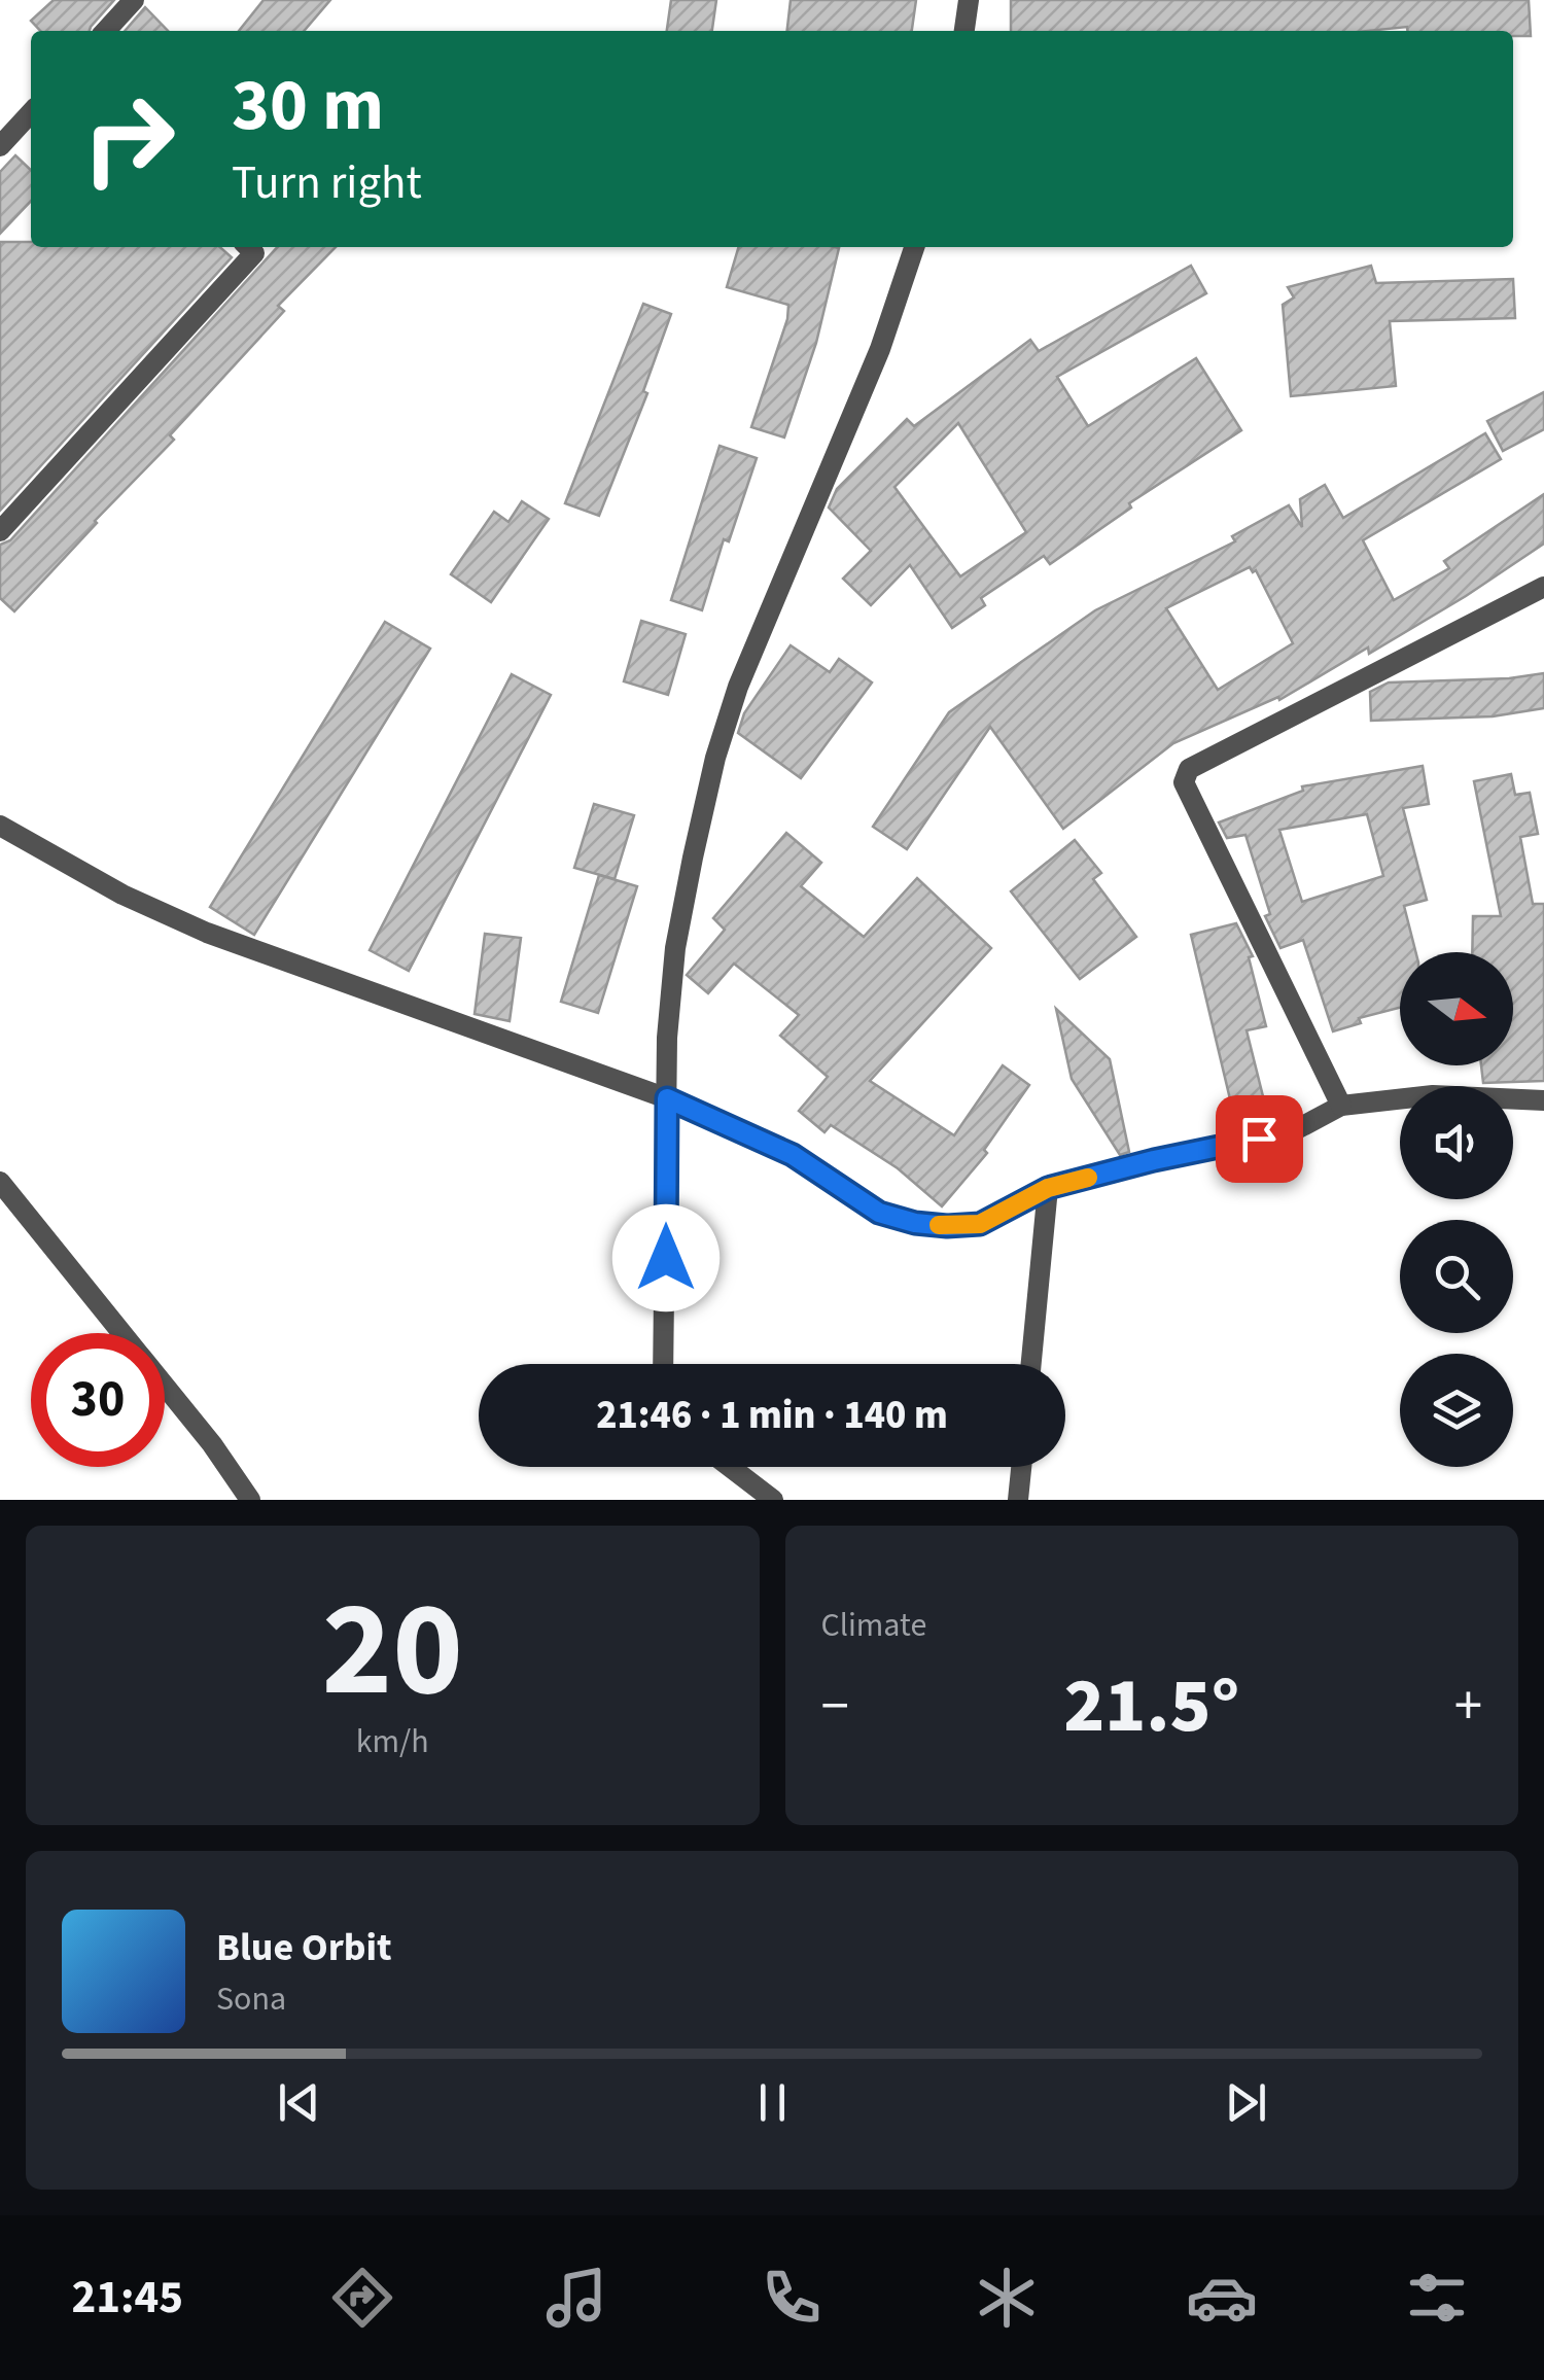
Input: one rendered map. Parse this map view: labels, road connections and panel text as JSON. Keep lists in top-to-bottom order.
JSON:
{
  "north": "right",
  "page": {
    "turn": ["30 m", "Turn right"],
    "limit": "30",
    "trip": "21:46 · 1 min · 140 m",
    "tile": [
      ["20", "km/h"],
      "Climate"
    ],
    "heat": ["−", "21.5°", "+"],
    "song": ["Blue Orbit", "Sona"],
    "tabs": "21:45"
  }
}
